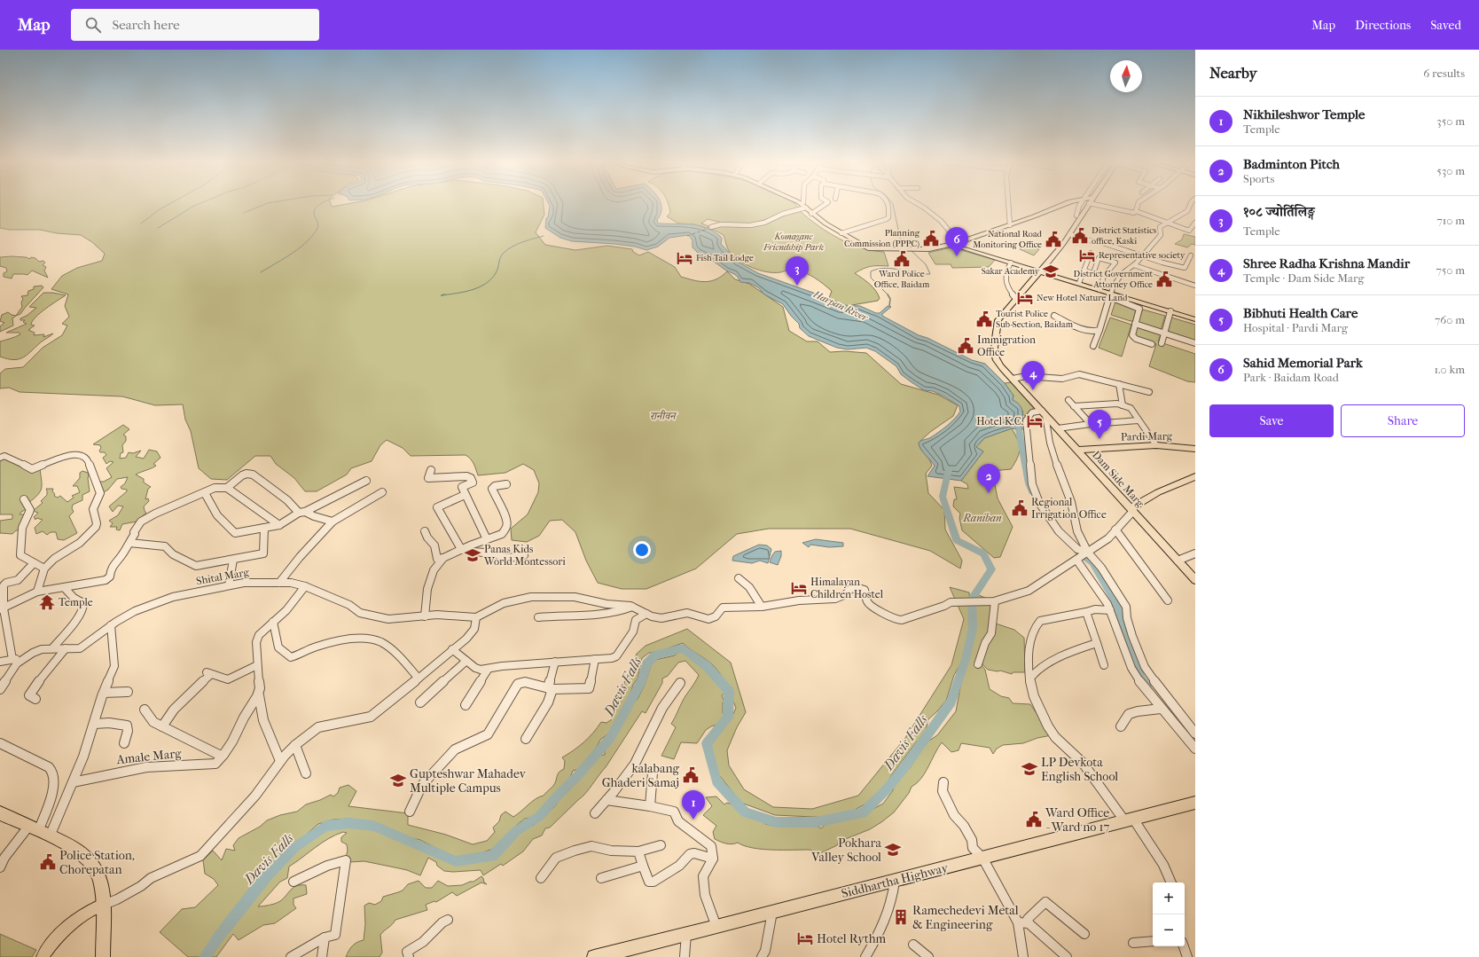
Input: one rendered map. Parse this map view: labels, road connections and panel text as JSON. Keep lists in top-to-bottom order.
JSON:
{
  "streets": {
    "highway": ["Siddhartha Highway"],
    "main road": ["Pardi Marg", "Dam Side Marg"],
    "street": ["Shital Marg", "Amale Marg"]
  },
  "crossings": [
    ["Pardi Marg", "Dam Side Marg"]
  ],
  "water": ["Harpan River", "Davis Falls"],
  "parks": ["Komagane Friendship Park", "रानीवन", "Raniban"],
  "places": {
    "public building": [
      "District Statistics office, Kaski",
      "Planning Commission (PPPC)",
      "National Road Monitoring Office",
      "Ward Police Office, Baidam",
      "District Government Attorney Office",
      "Tourist Police Sub-Section, Baidam",
      "Immigration Office",
      "Regional Irrigation Office",
      "kalabang Ghaderi Samaj",
      "Ward Office - Ward no 17",
      "Police Station, Chorepatan"
    ],
    "hotel": [
      "Representative society",
      "Fish Tail Lodge",
      "New Hotel Nature Land",
      "Hotel K.C.",
      "Himalayan Children Hostel",
      "Hotel Rythm"
    ],
    "school or university": [
      "Sakar Academy",
      "Panas Kids World Montessori",
      "LP Devkota English School",
      "Gupteshwar Mahadev Multiple Campus",
      "Pokhara Valley School"
    ],
    "temple": ["Temple"],
    "building": ["Ramechedevi Metal & Engineering"]
  },
  "north": "top",
  "page": {
    "header": "Map",
    "search": "Search here",
    "nav": ["Map", "Directions", "Saved"],
    "heading": ["Nearby", "6 results"],
    "list": [
      {
        "mark": "1",
        "name": "Nikhileshwor Temple",
        "note": "Temple",
        "value": "350 m"
      },
      {
        "mark": "2",
        "name": "Badminton Pitch",
        "note": "Sports",
        "value": "530 m"
      },
      {
        "mark": "3",
        "name": "१०८ ज्योर्तिलिङ्ग",
        "note": "Temple",
        "value": "710 m"
      },
      {
        "mark": "4",
        "name": "Shree Radha Krishna Mandir",
        "note": "Temple · Dam Side Marg",
        "value": "750 m"
      },
      {
        "mark": "5",
        "name": "Bibhuti Health Care",
        "note": "Hospital · Pardi Marg",
        "value": "760 m"
      },
      {
        "mark": "6",
        "name": "Sahid Memorial Park",
        "note": "Park · Baidam Road",
        "value": "1.0 km"
      }
    ],
    "pins": [
      "6",
      "3",
      "4",
      "5",
      "2",
      "1"
    ],
    "buttons": ["Save", "Share"],
    "map_buttons": ["+", "−"]
  }
}
